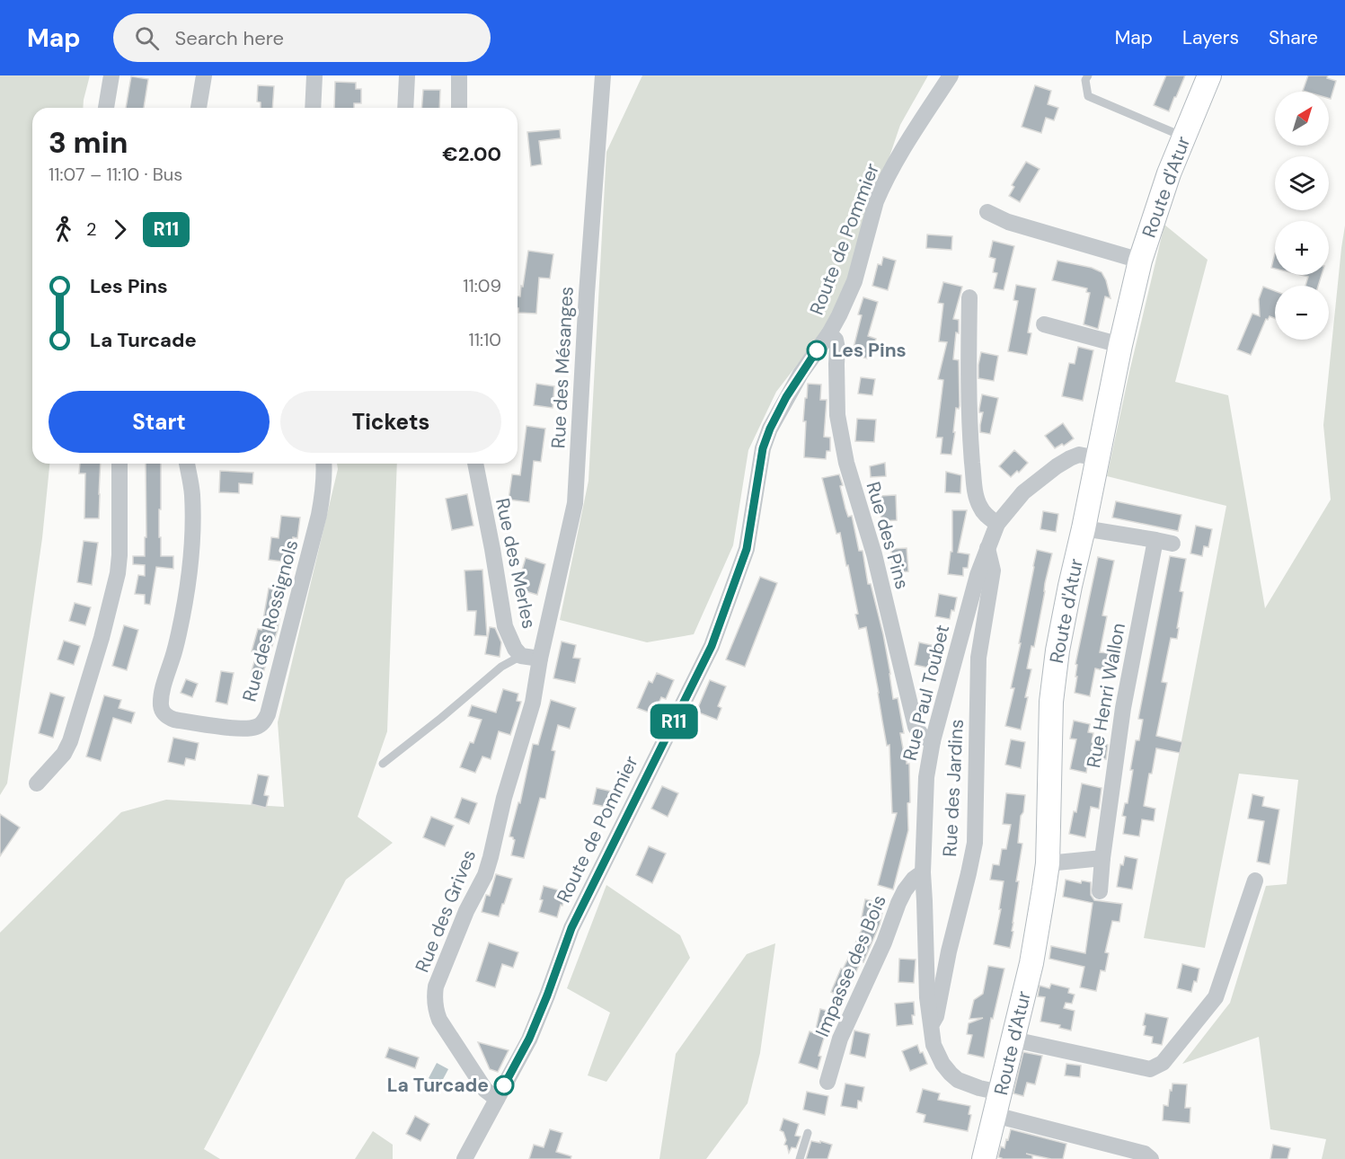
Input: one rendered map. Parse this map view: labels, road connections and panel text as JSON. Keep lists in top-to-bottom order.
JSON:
{
  "streets": {
    "main road": ["Route d'Atur"],
    "street": [
      "Route de Pommier",
      "Rue des Mésanges",
      "Rue des Pins",
      "Rue des Merles",
      "Rue des Rossignols",
      "Rue Paul Toubet",
      "Rue Henri Wallon",
      "Rue des Jardins",
      "Rue des Grives",
      "Impasse des Bois"
    ]
  },
  "crossings": [
    ["Route d'Atur", "Rue Paul Toubet"],
    ["Route de Pommier", "Rue des Pins"],
    ["Route de Pommier", "Rue des Grives"],
    ["Rue des Mésanges", "Rue des Merles"],
    ["Rue des Mésanges", "Rue des Grives"],
    ["Rue des Pins", "Rue Paul Toubet"],
    ["Rue des Merles", "Rue des Grives"],
    ["Rue Paul Toubet", "Rue des Jardins"],
    ["Rue Paul Toubet", "Impasse des Bois"]
  ],
  "places": ["Les Pins", "La Turcade"],
  "lines": ["bus line R11"],
  "north": "top right",
  "page": {
    "header": "Map",
    "search": "Search here",
    "nav": ["Map", "Layers", "Share"],
    "on_map": "R11",
    "map_buttons": ["+", "−"],
    "heading": ["3 min", "11:07 – 11:10 · Bus", "€2.00"],
    "legs": ["2", "R11"],
    "list": [
      {
        "name": "Les Pins",
        "value": "11:09"
      },
      {
        "name": "La Turcade",
        "value": "11:10"
      }
    ],
    "buttons": ["Start", "Tickets"]
  }
}
